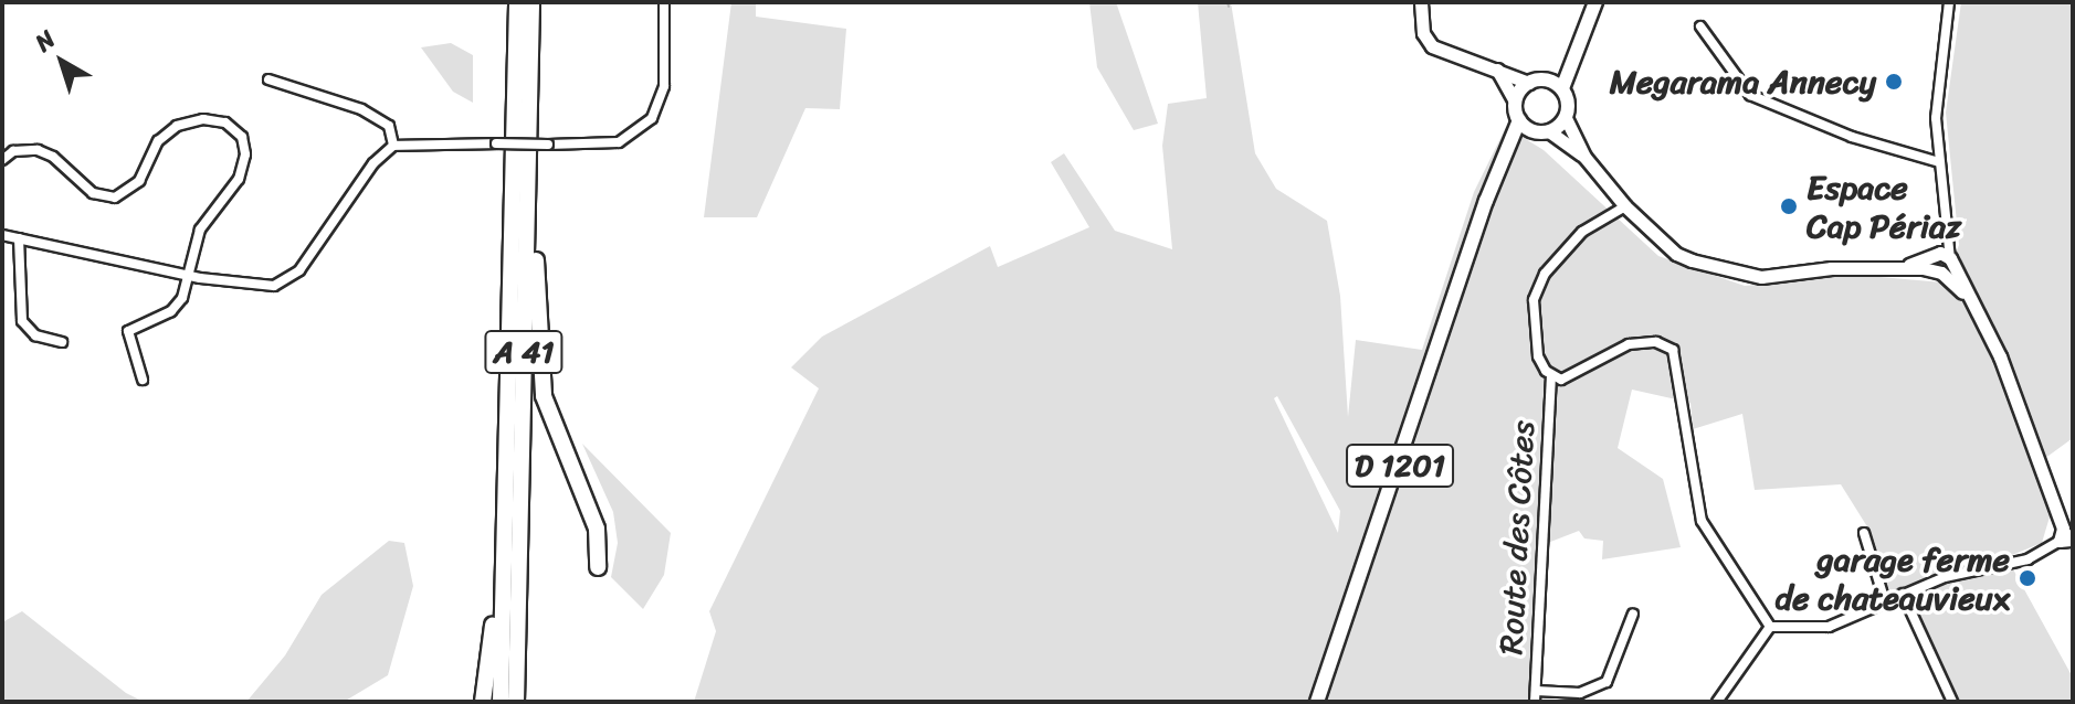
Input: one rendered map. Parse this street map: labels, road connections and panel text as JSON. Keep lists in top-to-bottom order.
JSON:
{
  "streets": {
    "highway": ["A 41"],
    "main road": ["D 1201"],
    "street": ["Route des Côtes"]
  },
  "places": ["Megarama Annecy", "Espace Cap Périaz", "garage ferme de chateauvieux"],
  "north": "top left"
}
